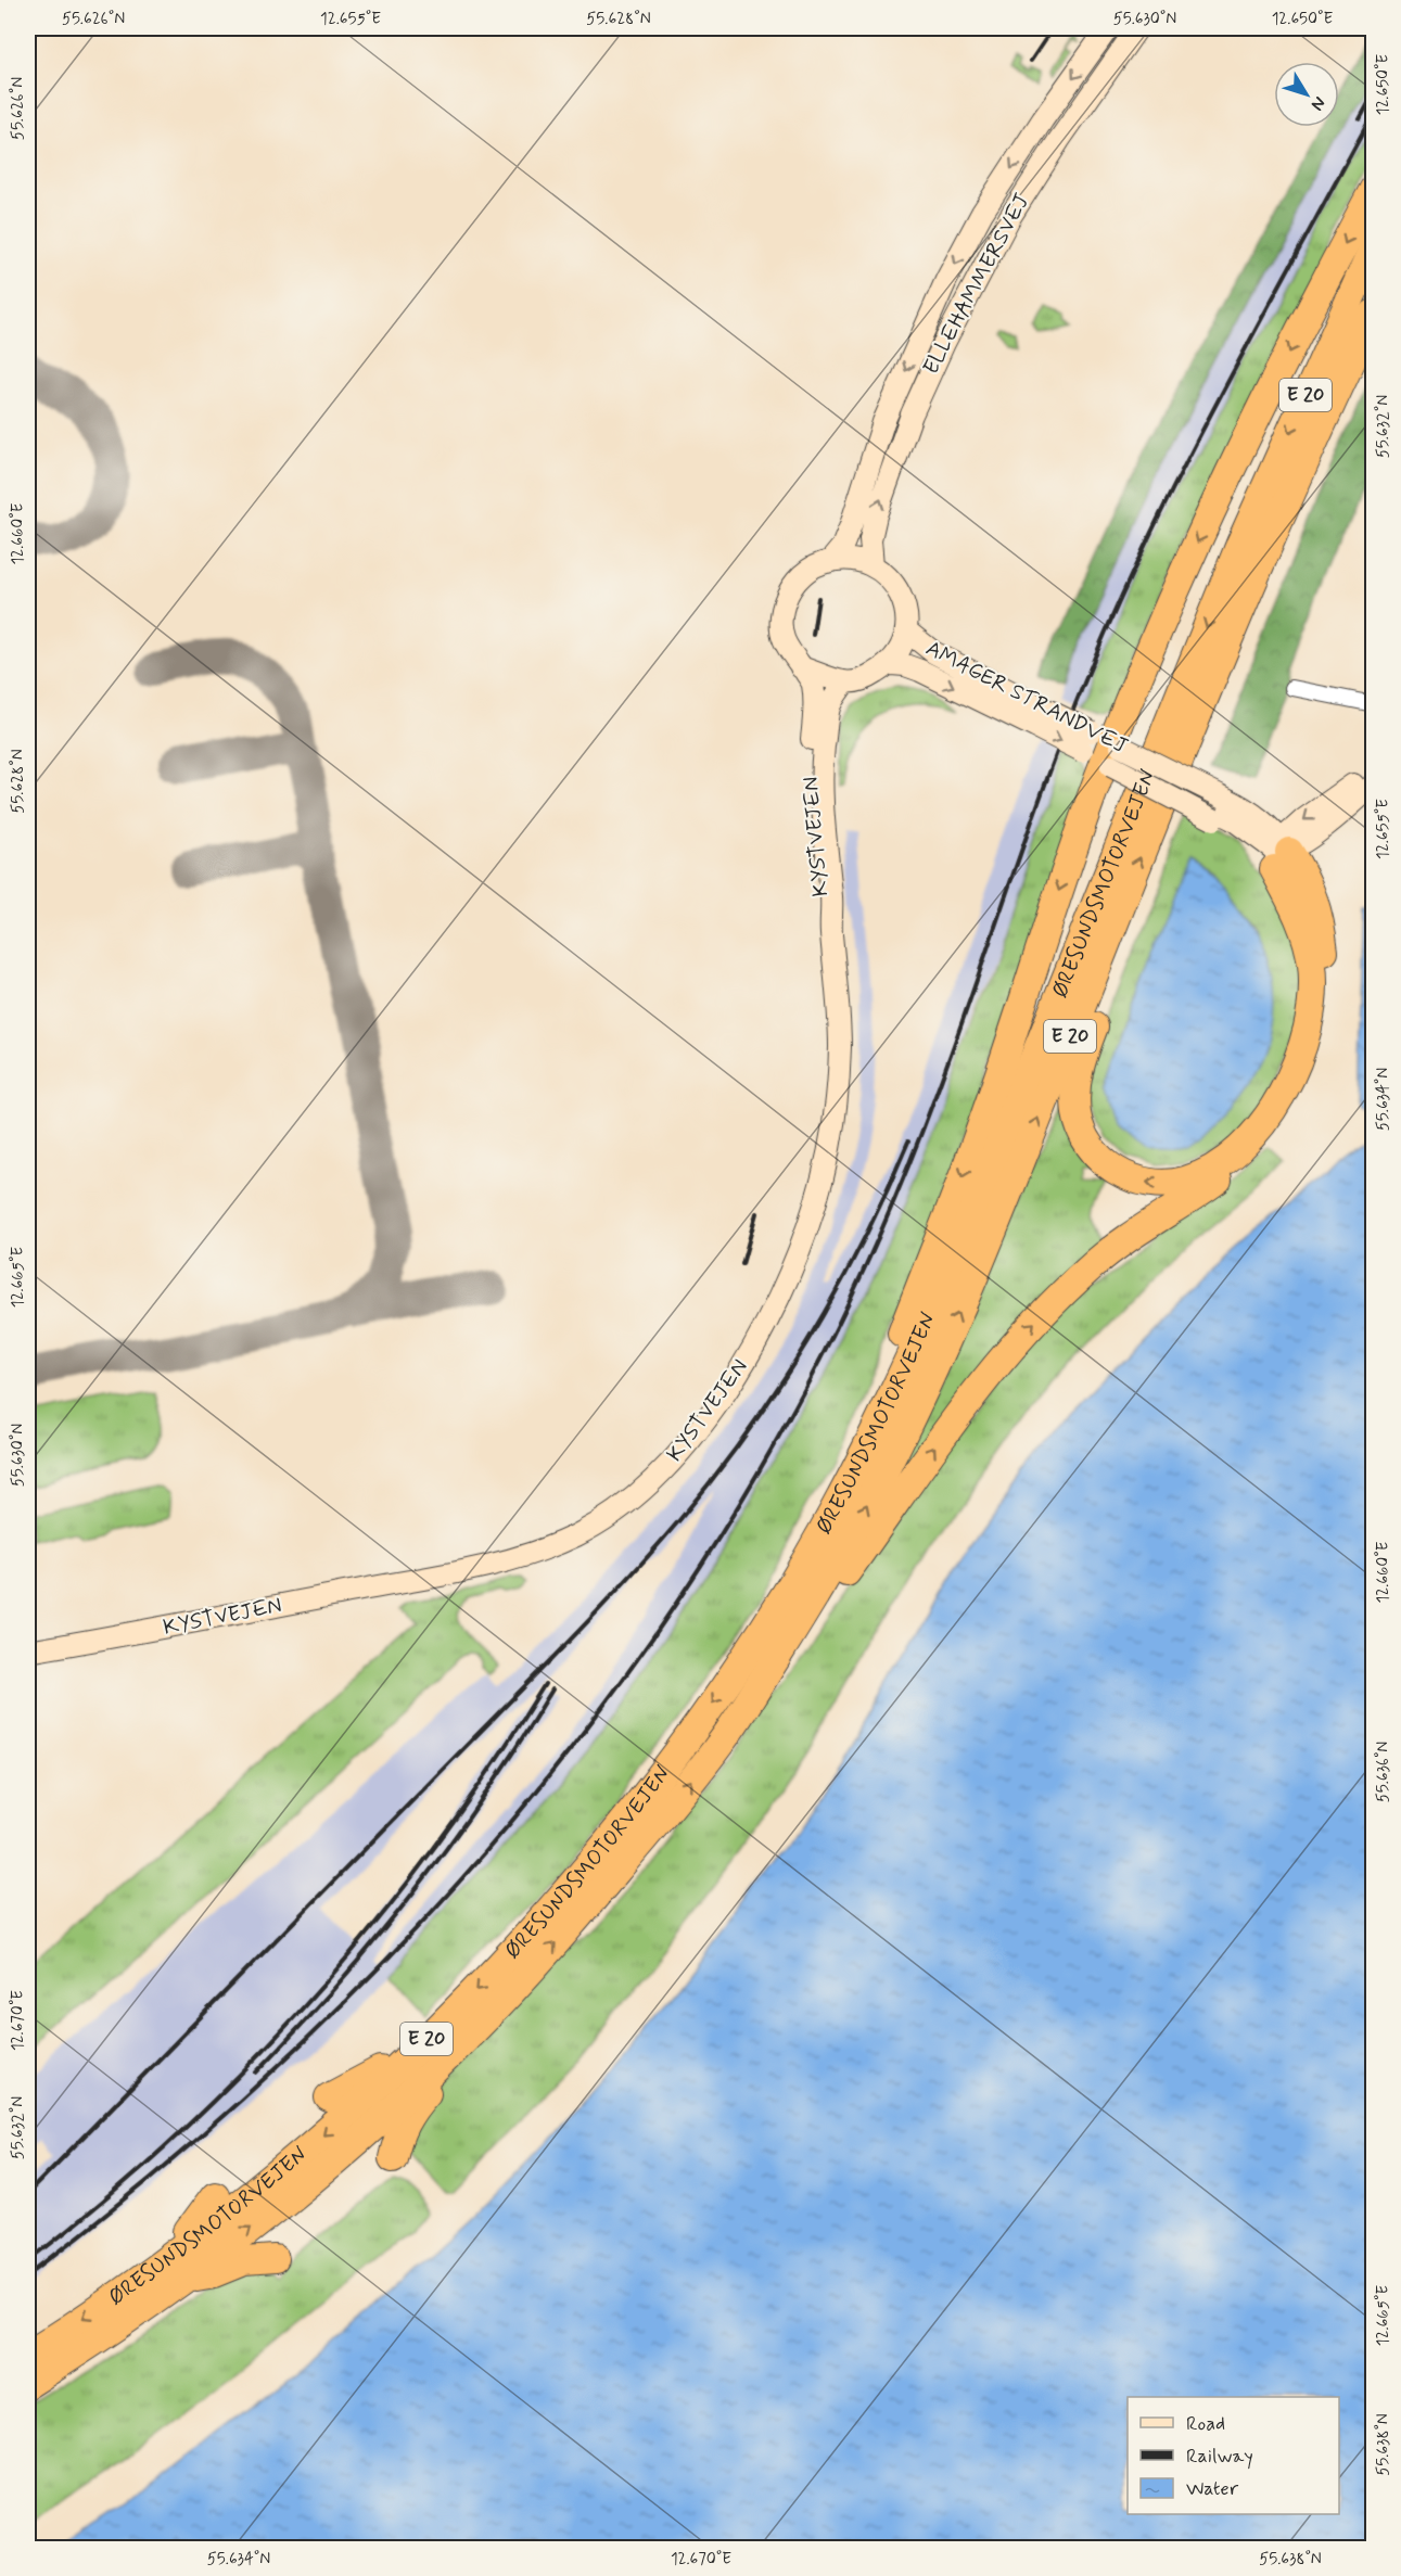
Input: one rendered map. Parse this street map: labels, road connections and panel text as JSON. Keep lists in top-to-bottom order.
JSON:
{
  "streets": {
    "highway": ["E 20", "ØRESUNDSMOTORVEJEN"],
    "street": ["ELLEHAMMERSVEJ", "AMAGER STRANDVEJ", "KYSTVEJEN"]
  },
  "crossings": [
    ["ELLEHAMMERSVEJ", "AMAGER STRANDVEJ"],
    ["ELLEHAMMERSVEJ", "KYSTVEJEN"],
    ["AMAGER STRANDVEJ", "KYSTVEJEN"]
  ],
  "legend": ["Road", "Railway", "Water"],
  "north": "bottom right",
  "coordinates": [
    "55.626°N",
    "12.655°E",
    "55.628°N",
    "55.630°N",
    "12.650°E",
    "55.632°N",
    "12.660°E",
    "55.634°N",
    "12.665°E",
    "55.636°N",
    "12.670°E",
    "55.638°N"
  ]
}
